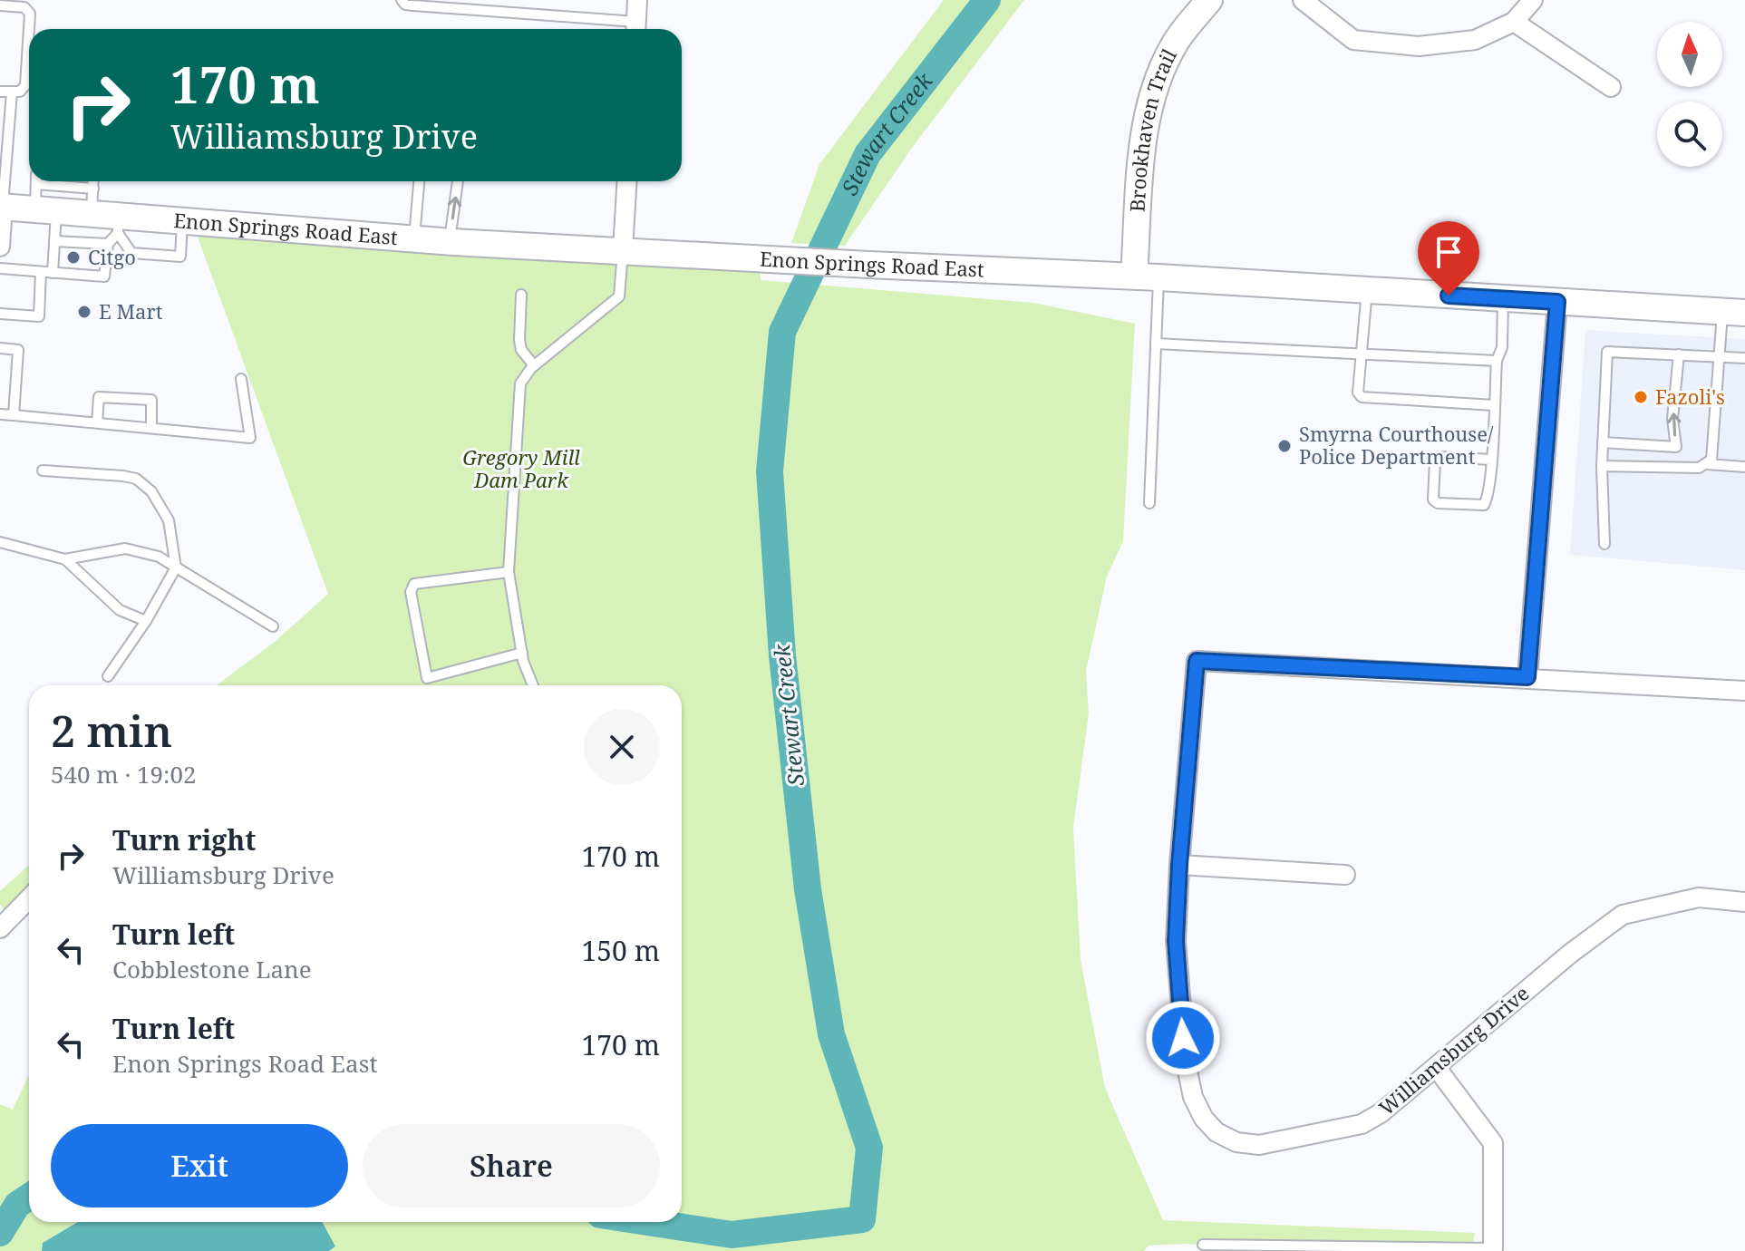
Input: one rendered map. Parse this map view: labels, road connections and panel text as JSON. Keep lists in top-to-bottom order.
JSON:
{
  "streets": {
    "street": ["Brookhaven Trail", "Enon Springs Road East", "Williamsburg Drive"]
  },
  "crossings": [
    ["Brookhaven Trail", "Enon Springs Road East"]
  ],
  "water": ["Stewart Creek"],
  "parks": ["Gregory Mill Dam Park"],
  "places": [
    "Citgo",
    "E Mart",
    "Fazoli's",
    "Smyrna Courthouse/ Police Department"
  ],
  "north": "top",
  "page": {
    "turn": ["170 m", "Williamsburg Drive"],
    "heading": ["2 min", "540 m · 19:02"],
    "list": [
      {
        "name": "Turn right",
        "note": "Williamsburg Drive",
        "value": "170 m"
      },
      {
        "name": "Turn left",
        "note": "Cobblestone Lane",
        "value": "150 m"
      },
      {
        "name": "Turn left",
        "note": "Enon Springs Road East",
        "value": "170 m"
      }
    ],
    "buttons": ["Exit", "Share"]
  }
}
